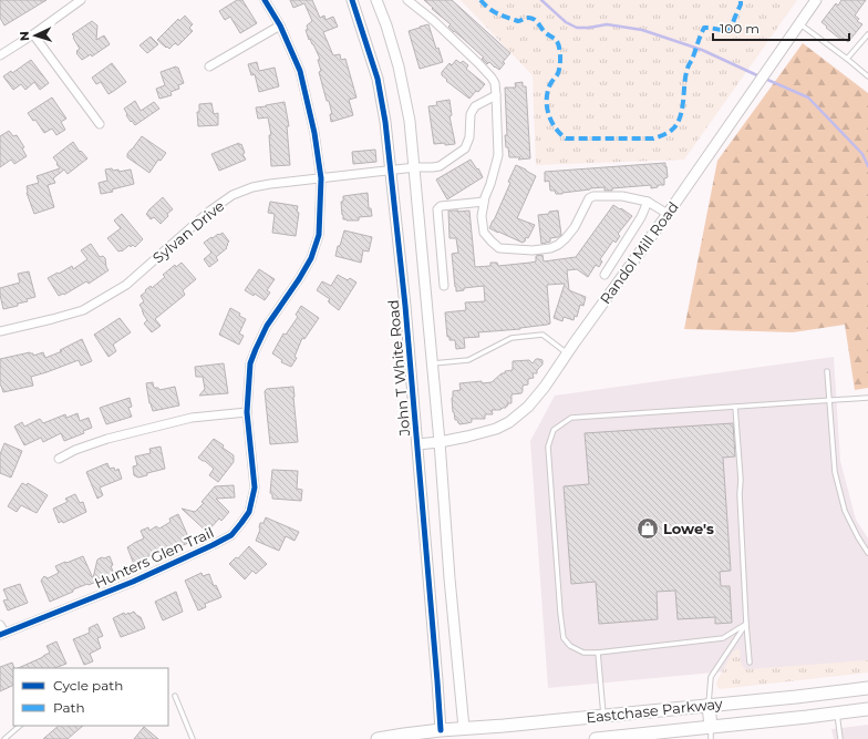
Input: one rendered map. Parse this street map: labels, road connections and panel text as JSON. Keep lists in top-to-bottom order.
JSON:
{
  "streets": {
    "main road": ["Eastchase Parkway"],
    "street": [
      "Sylvan Drive",
      "Randol Mill Road",
      "John T White Road",
      "Hunters Glen Trail"
    ]
  },
  "crossings": [
    ["Sylvan Drive", "John T White Road"],
    ["Sylvan Drive", "Hunters Glen Trail"],
    ["Randol Mill Road", "John T White Road"],
    ["John T White Road", "Eastchase Parkway"]
  ],
  "places": {
    "shop": ["Lowe's"]
  },
  "legend": ["Cycle path", "Path"],
  "scale_bar": "100 m",
  "north": "left"
}
